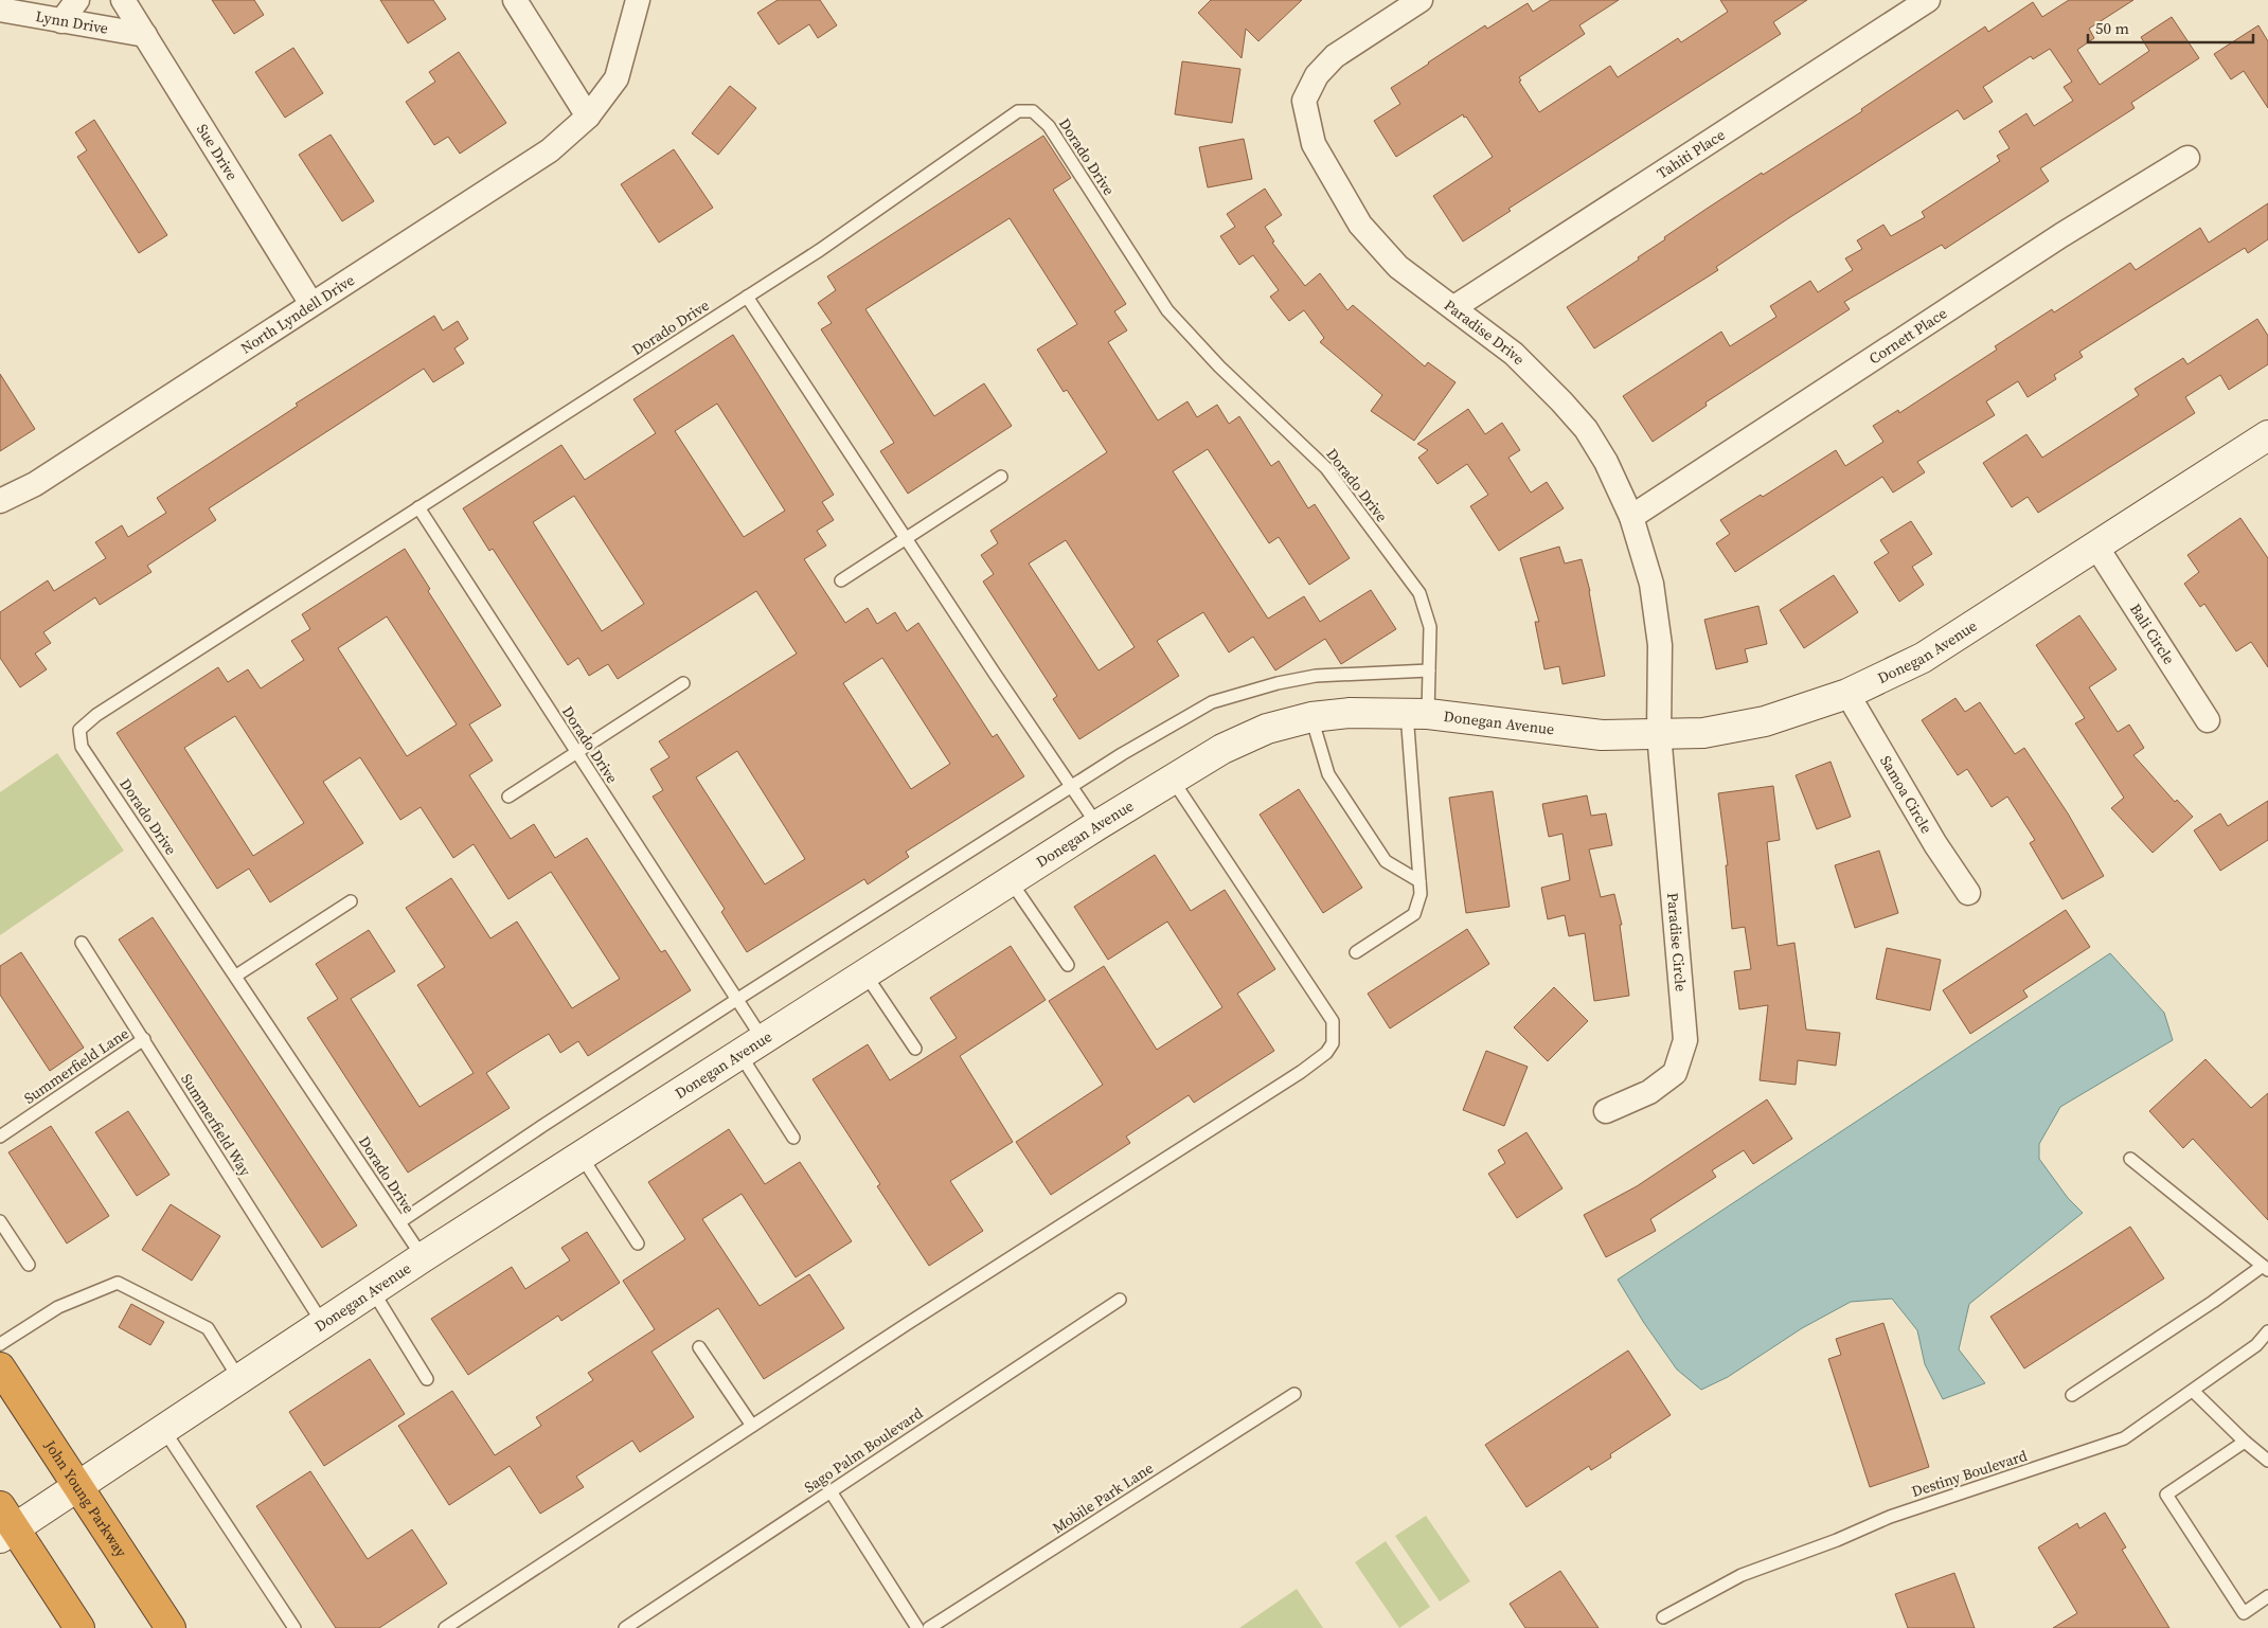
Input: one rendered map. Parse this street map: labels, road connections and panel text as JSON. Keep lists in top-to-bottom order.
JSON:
{
  "streets": {
    "highway": ["John Young Parkway"],
    "street": [
      "Lynn Drive",
      "Sue Drive",
      "Tahiti Place",
      "North Lyndell Drive",
      "Paradise Drive",
      "Cornett Place",
      "Bali Circle",
      "Donegan Avenue",
      "Samoa Circle",
      "Paradise Circle"
    ],
    "lane": [
      "Dorado Drive",
      "Summerfield Lane",
      "Summerfield Way",
      "Sago Palm Boulevard",
      "Destiny Boulevard",
      "Mobile Park Lane"
    ]
  },
  "crossings": [
    ["Lynn Drive", "Sue Drive"],
    ["Sue Drive", "North Lyndell Drive"],
    ["Tahiti Place", "Paradise Drive"],
    ["Dorado Drive", "Donegan Avenue"],
    ["Paradise Drive", "Cornett Place"],
    ["Paradise Drive", "Donegan Avenue"],
    ["Paradise Drive", "Paradise Circle"],
    ["Bali Circle", "Donegan Avenue"],
    ["Donegan Avenue", "Samoa Circle"],
    ["Donegan Avenue", "Paradise Circle"],
    ["Donegan Avenue", "Summerfield Way"],
    ["Donegan Avenue", "John Young Parkway"],
    ["Summerfield Lane", "Summerfield Way"]
  ],
  "scale_bar": "50 m"
}
